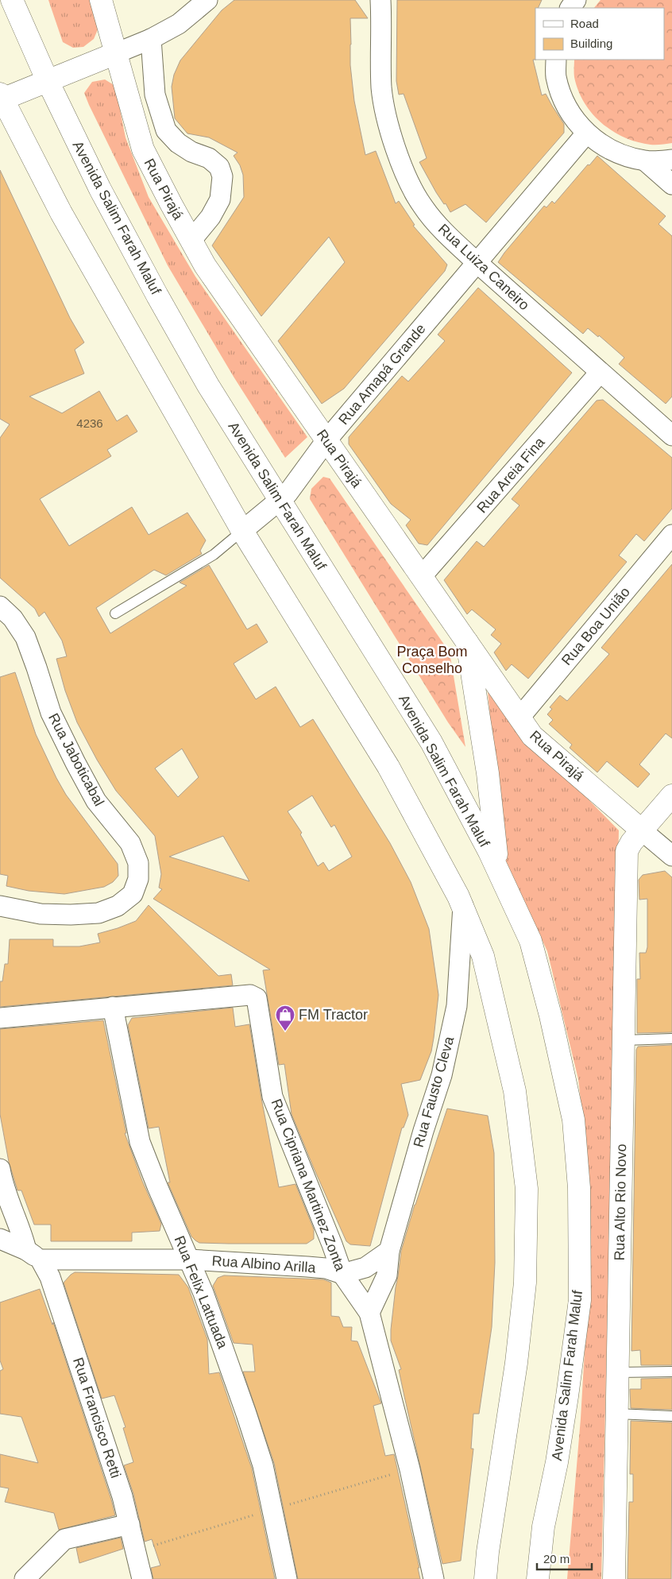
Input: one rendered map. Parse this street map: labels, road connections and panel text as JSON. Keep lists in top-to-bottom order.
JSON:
{
  "streets": {
    "main road": ["Rua Pirajá", "Avenida Salim Farah Maluf", "Rua Alto Rio Novo"],
    "street": [
      "Rua Luiza Caneiro",
      "Rua Amapá Grande",
      "Rua Areia Fina",
      "Rua Boa União",
      "Rua Jaboticabal",
      "Rua Fausto Cleva",
      "Rua Cipriana Martinez Zonta",
      "Rua Albino Arilla",
      "Rua Felix Lattuada",
      "Rua Francisco Retti"
    ]
  },
  "crossings": [
    ["Rua Pirajá", "Rua Amapá Grande"],
    ["Rua Pirajá", "Rua Areia Fina"],
    ["Rua Pirajá", "Rua Boa União"],
    ["Rua Pirajá", "Rua Alto Rio Novo"],
    ["Avenida Salim Farah Maluf", "Rua Amapá Grande"],
    ["Rua Luiza Caneiro", "Rua Amapá Grande"],
    ["Rua Luiza Caneiro", "Rua Areia Fina"],
    ["Rua Fausto Cleva", "Rua Cipriana Martinez Zonta"],
    ["Rua Cipriana Martinez Zonta", "Rua Albino Arilla"],
    ["Rua Cipriana Martinez Zonta", "Rua Felix Lattuada"],
    ["Rua Albino Arilla", "Rua Felix Lattuada"],
    ["Rua Albino Arilla", "Rua Francisco Retti"]
  ],
  "parks": ["Praça Bom Conselho"],
  "places": {
    "shop": ["FM Tractor"]
  },
  "house_numbers": ["4236"],
  "legend": ["Road", "Building"],
  "scale_bar": "20 m"
}
